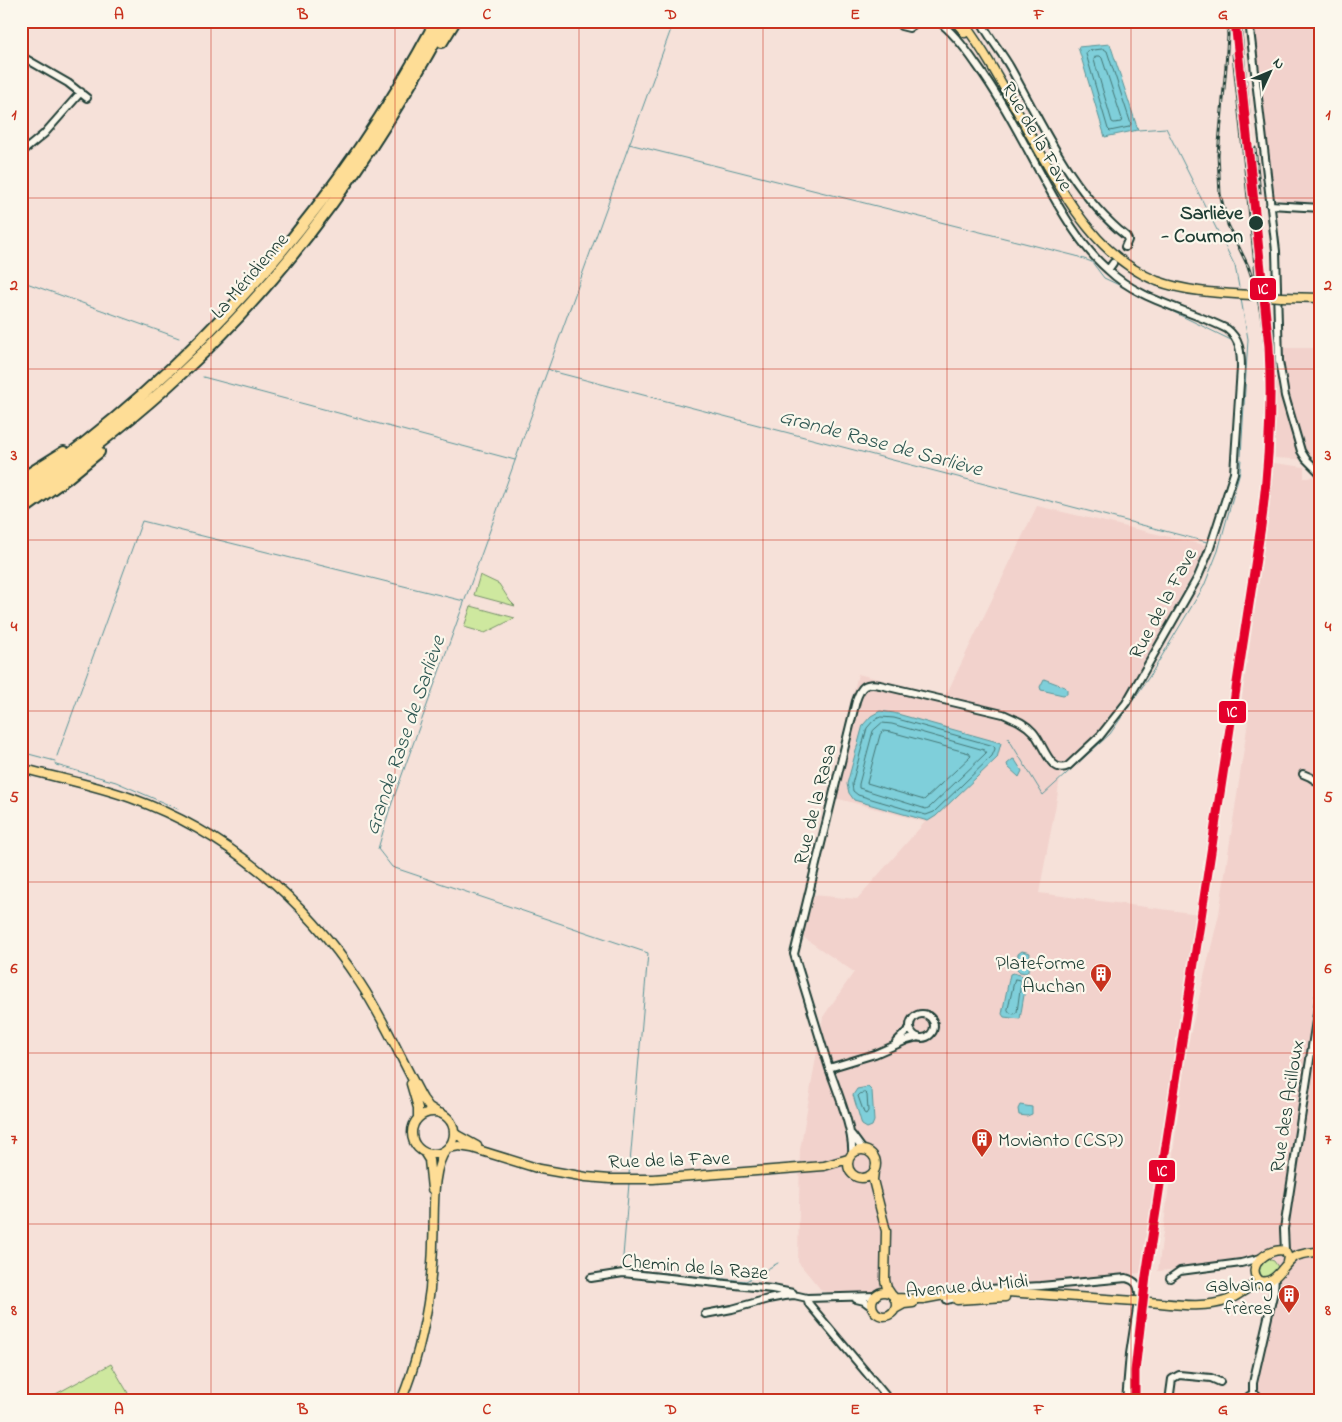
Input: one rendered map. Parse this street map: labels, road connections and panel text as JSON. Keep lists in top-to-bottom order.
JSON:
{
  "streets": {
    "highway": ["La Méridienne"],
    "main road": ["Rue de la Fave", "Avenue du Midi"],
    "street": ["Rue de la Rasa", "Rue des Acilloux", "Chemin de la Raze"]
  },
  "crossings": [
    ["Rue de la Fave", "Rue de la Rasa"],
    ["Rue des Acilloux", "Avenue du Midi"]
  ],
  "water": ["Grande Rase de Sarliève"],
  "places": {
    "other": ["Sarliève - Cournon"],
    "building": ["Plateforme Auchan", "Movianto (CSP)", "Galvaing frères"]
  },
  "lines": ["transit line IC"],
  "north": "top right",
  "grid": {
    "columns": [
      "A",
      "B",
      "C",
      "D",
      "E",
      "F",
      "G"
    ],
    "rows": [
      "1",
      "2",
      "3",
      "4",
      "5",
      "6",
      "7",
      "8"
    ]
  }
}
